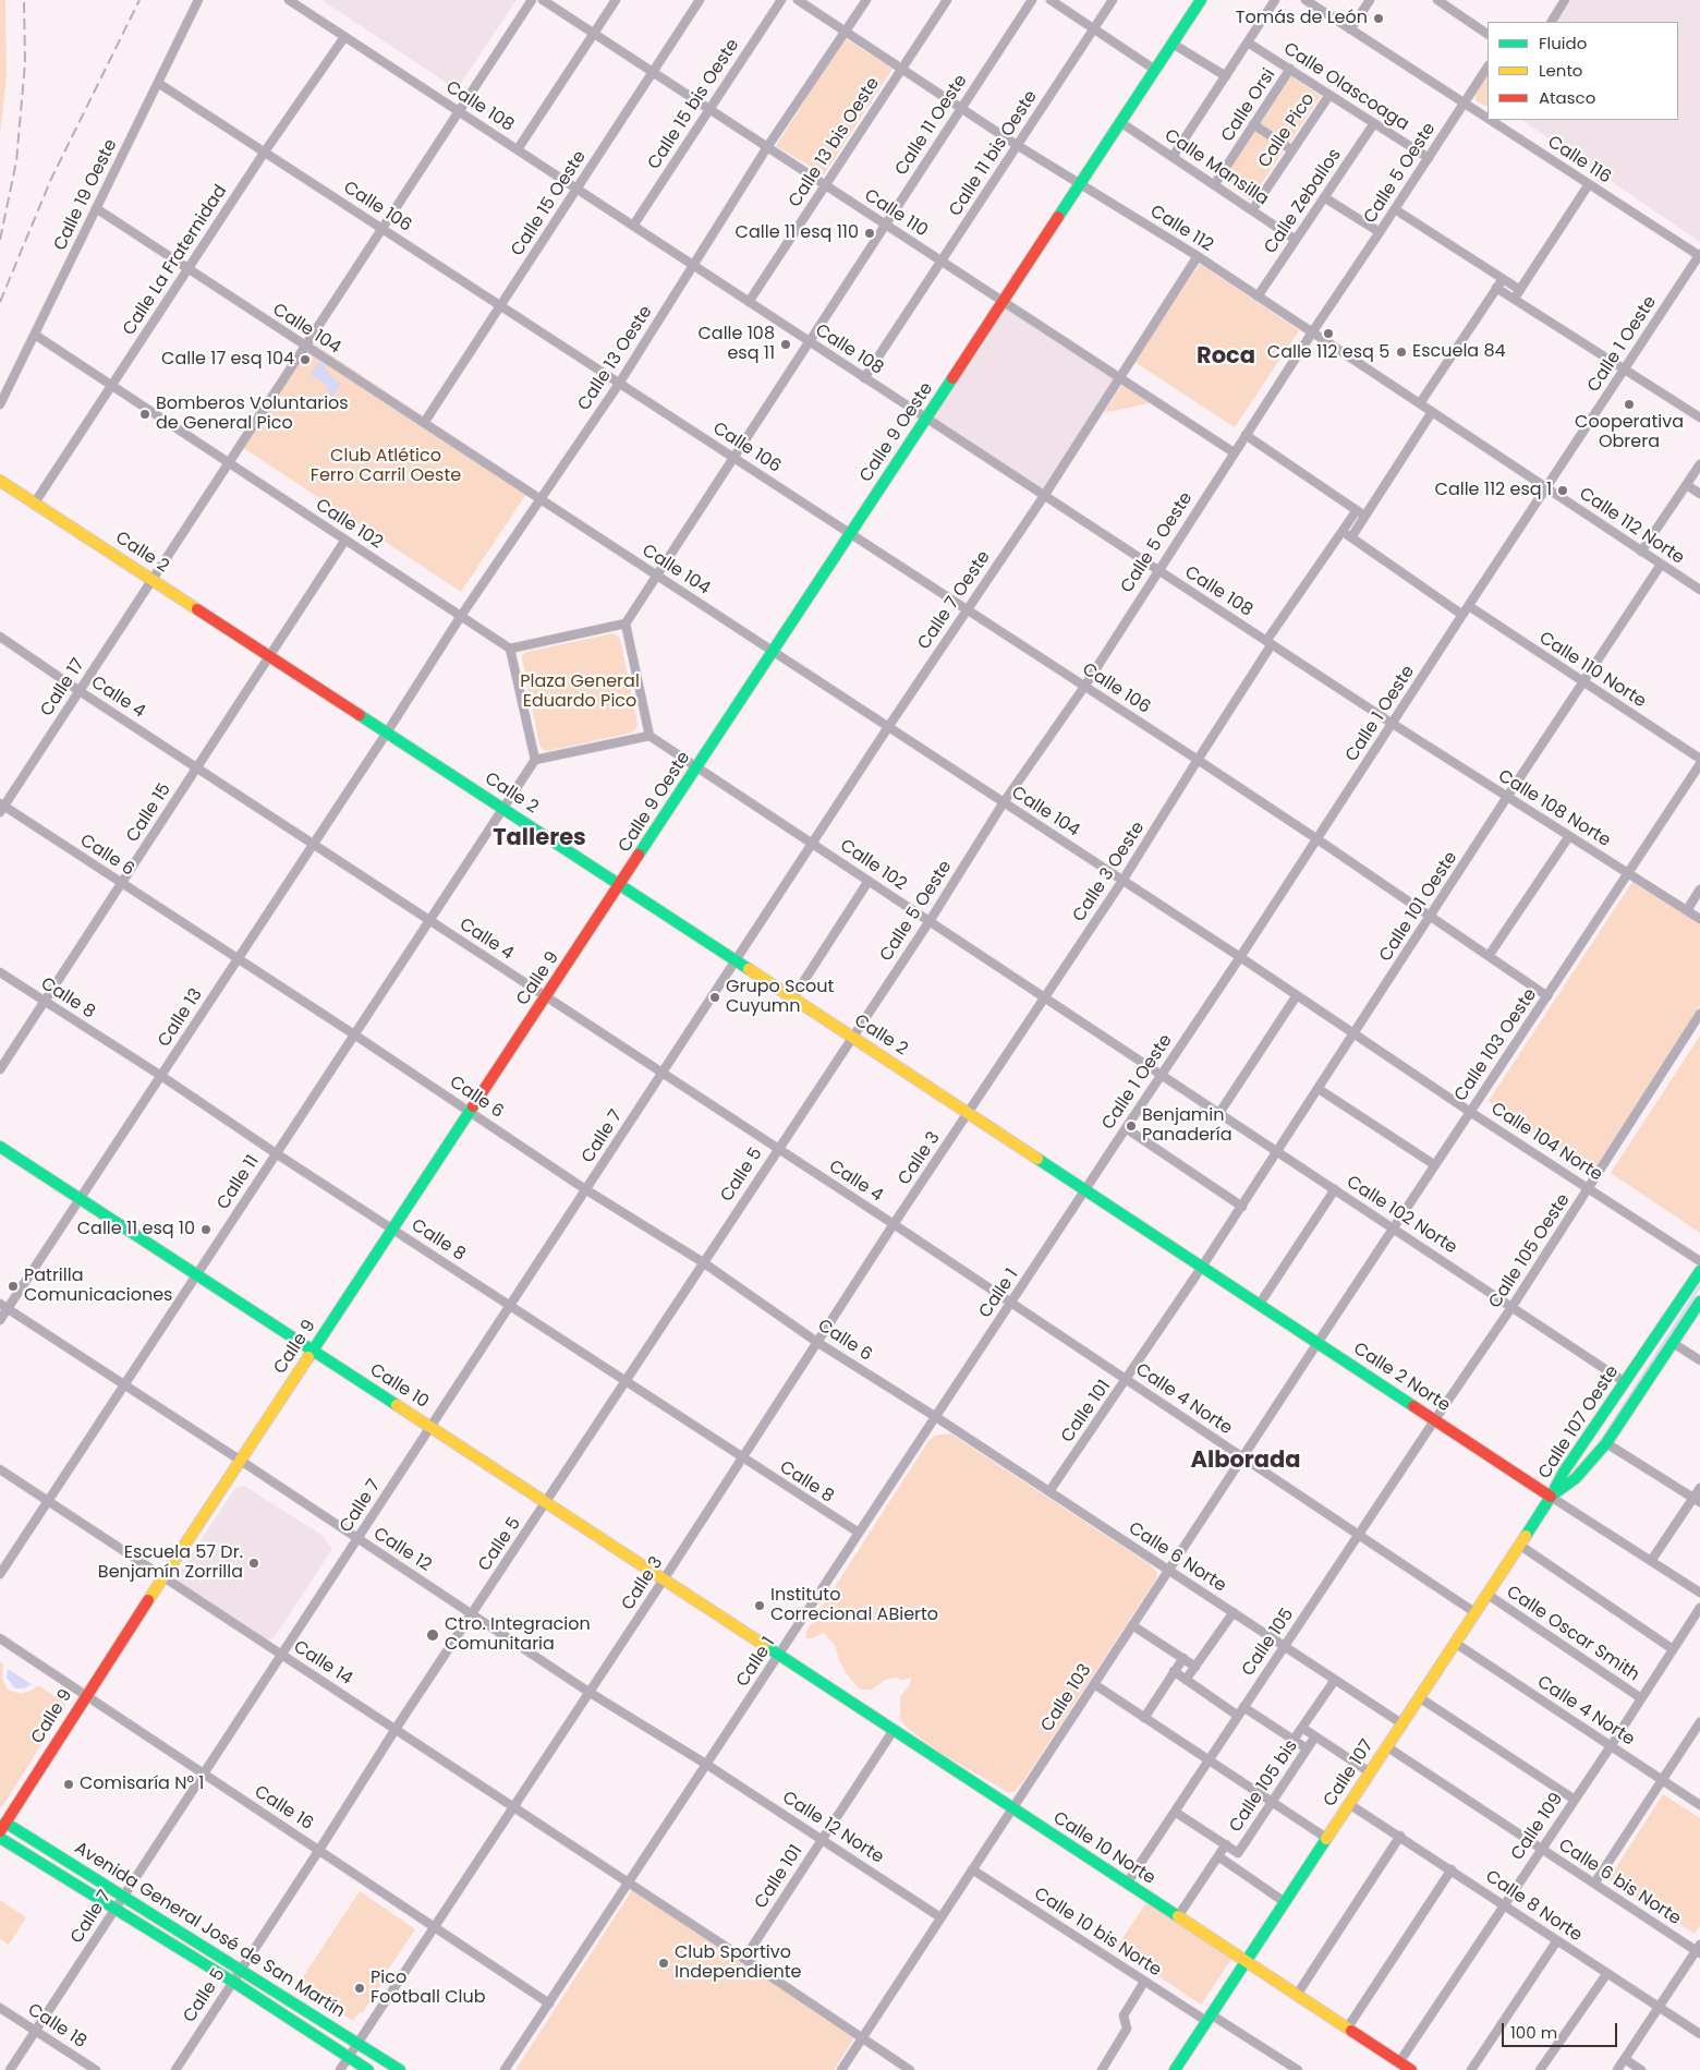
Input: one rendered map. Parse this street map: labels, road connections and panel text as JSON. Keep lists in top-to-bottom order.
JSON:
{
  "streets": {
    "street": [
      "Calle Olascoaga",
      "Calle 15 bis Oeste",
      "Calle Orsi",
      "Calle 108",
      "Calle 11 Oeste",
      "Calle Pico",
      "Calle 13 bis Oeste",
      "Calle 11 bis Oeste",
      "Calle 116",
      "Calle Mansilla",
      "Calle 5 Oeste",
      "Calle 19 Oeste",
      "Calle Zeballos",
      "Calle 15 Oeste",
      "Calle 106",
      "Calle 110",
      "Calle 112",
      "Calle La Fraternidad",
      "Calle 104",
      "Calle 1 Oeste",
      "Calle 13 Oeste",
      "Calle 9 Oeste",
      "Calle 102",
      "Calle 112 Norte",
      "Calle 2",
      "Calle 7 Oeste",
      "Calle 110 Norte",
      "Calle 17",
      "Calle 4",
      "Calle 108 Norte",
      "Calle 15",
      "Calle 6",
      "Calle 3 Oeste",
      "Calle 101 Oeste",
      "Calle 9",
      "Calle 8",
      "Calle 13",
      "Calle 103 Oeste",
      "Calle 7",
      "Calle 104 Norte",
      "Calle 3",
      "Calle 5",
      "Calle 11",
      "Calle 102 Norte",
      "Calle 105 Oeste",
      "Calle 1",
      "Calle 2 Norte",
      "Calle 10",
      "Calle 4 Norte",
      "Calle 101",
      "Calle 107 Oeste",
      "Calle 12",
      "Calle 6 Norte",
      "Calle Oscar Smith",
      "Calle 105",
      "Calle 14",
      "Calle 103",
      "Calle 107",
      "Calle 105 bis",
      "Calle 16",
      "Calle 109",
      "Calle 12 Norte",
      "Calle 10 Norte",
      "Calle 6 bis Norte",
      "Calle 8 Norte",
      "Avenida General José de San Martín",
      "Calle 10 bis Norte",
      "Calle 18"
    ]
  },
  "crossings": [
    ["Calle Olascoaga", "Calle Orsi"],
    ["Calle Olascoaga", "Calle Pico"],
    ["Calle Olascoaga", "Calle 5 Oeste"],
    ["Calle Olascoaga", "Calle Zeballos"],
    ["Calle 15 bis Oeste", "Calle 108"],
    ["Calle 15 bis Oeste", "Calle 110"],
    ["Calle Orsi", "Calle Mansilla"],
    ["Calle 108", "Calle 11 Oeste"],
    ["Calle 108", "Calle 13 bis Oeste"],
    ["Calle 108", "Calle 11 bis Oeste"],
    ["Calle 108", "Calle 5 Oeste"],
    ["Calle 108", "Calle 15 Oeste"],
    ["Calle 108", "Calle La Fraternidad"],
    ["Calle 108", "Calle 1 Oeste"],
    ["Calle 108", "Calle 13 Oeste"],
    ["Calle 108", "Calle 9 Oeste"],
    ["Calle 108", "Calle 7 Oeste"],
    ["Calle 108", "Calle 17"],
    ["Calle 108", "Calle 108 Norte"],
    ["Calle 108", "Calle 3 Oeste"],
    ["Calle 11 Oeste", "Calle 106"],
    ["Calle 11 Oeste", "Calle 110"],
    ["Calle 11 Oeste", "Calle 112"],
    ["Calle 11 Oeste", "Calle 104"],
    ["Calle Pico", "Calle Mansilla"],
    ["Calle 13 bis Oeste", "Calle 110"],
    ["Calle 13 bis Oeste", "Calle 112"],
    ["Calle 11 bis Oeste", "Calle 110"],
    ["Calle 11 bis Oeste", "Calle 112"],
    ["Calle 116", "Calle 5 Oeste"],
    ["Calle 116", "Calle 1 Oeste"],
    ["Calle Mansilla", "Calle Zeballos"],
    ["Calle Mansilla", "Calle 9 Oeste"],
    ["Calle 5 Oeste", "Calle 106"],
    ["Calle 5 Oeste", "Calle 110"],
    ["Calle 5 Oeste", "Calle 112"],
    ["Calle 5 Oeste", "Calle 104"],
    ["Calle 5 Oeste", "Calle 102"],
    ["Calle 5 Oeste", "Calle 2"],
    ["Calle 5 Oeste", "Calle 5"],
    ["Calle 19 Oeste", "Calle 106"],
    ["Calle 19 Oeste", "Calle 104"],
    ["Calle 19 Oeste", "Calle 102"],
    ["Calle Zeballos", "Calle 112"],
    ["Calle 15 Oeste", "Calle 106"],
    ["Calle 15 Oeste", "Calle 110"],
    ["Calle 15 Oeste", "Calle 104"],
    ["Calle 106", "Calle La Fraternidad"],
    ["Calle 106", "Calle 1 Oeste"],
    ["Calle 106", "Calle 13 Oeste"],
    ["Calle 106", "Calle 9 Oeste"],
    ["Calle 106", "Calle 7 Oeste"],
    ["Calle 106", "Calle 17"],
    ["Calle 106", "Calle 3 Oeste"],
    ["Calle 106", "Calle 101 Oeste"],
    ["Calle 106", "Calle 103 Oeste"],
    ["Calle 110", "Calle 13 Oeste"],
    ["Calle 110", "Calle 9 Oeste"],
    ["Calle 110", "Calle 7 Oeste"],
    ["Calle 112", "Calle 1 Oeste"],
    ["Calle 112", "Calle 13 Oeste"],
    ["Calle 112", "Calle 9 Oeste"],
    ["Calle 112", "Calle 112 Norte"],
    ["Calle 112", "Calle 7 Oeste"],
    ["Calle La Fraternidad", "Calle 104"],
    ["Calle La Fraternidad", "Calle 102"],
    ["Calle La Fraternidad", "Calle 2"],
    ["Calle 104", "Calle 1 Oeste"],
    ["Calle 104", "Calle 13 Oeste"],
    ["Calle 104", "Calle 9 Oeste"],
    ["Calle 104", "Calle 7 Oeste"],
    ["Calle 104", "Calle 17"],
    ["Calle 104", "Calle 3 Oeste"],
    ["Calle 104", "Calle 104 Norte"],
    ["Calle 1 Oeste", "Calle 102"],
    ["Calle 1 Oeste", "Calle 112 Norte"],
    ["Calle 1 Oeste", "Calle 2"],
    ["Calle 1 Oeste", "Calle 110 Norte"],
    ["Calle 1 Oeste", "Calle 108 Norte"],
    ["Calle 1 Oeste", "Calle 104 Norte"],
    ["Calle 1 Oeste", "Calle 102 Norte"],
    ["Calle 1 Oeste", "Calle 1"],
    ["Calle 1 Oeste", "Calle 2 Norte"],
    ["Calle 13 Oeste", "Calle 102"],
    ["Calle 13 Oeste", "Calle 2"],
    ["Calle 13 Oeste", "Calle 13"],
    ["Calle 9 Oeste", "Calle 102"],
    ["Calle 9 Oeste", "Calle 2"],
    ["Calle 9 Oeste", "Calle 9"],
    ["Calle 102", "Calle 7 Oeste"],
    ["Calle 102", "Calle 17"],
    ["Calle 102", "Calle 3 Oeste"],
    ["Calle 102", "Calle 102 Norte"],
    ["Calle 112 Norte", "Calle 101 Oeste"],
    ["Calle 2", "Calle 7 Oeste"],
    ["Calle 2", "Calle 17"],
    ["Calle 2", "Calle 15"],
    ["Calle 2", "Calle 3 Oeste"],
    ["Calle 2", "Calle 9"],
    ["Calle 2", "Calle 13"],
    ["Calle 2", "Calle 7"],
    ["Calle 2", "Calle 3"],
    ["Calle 2", "Calle 5"],
    ["Calle 2", "Calle 11"],
    ["Calle 2", "Calle 1"],
    ["Calle 2", "Calle 2 Norte"],
    ["Calle 7 Oeste", "Calle 7"],
    ["Calle 110 Norte", "Calle 101 Oeste"],
    ["Calle 17", "Calle 4"],
    ["Calle 17", "Calle 6"],
    ["Calle 4", "Calle 15"],
    ["Calle 4", "Calle 9"],
    ["Calle 4", "Calle 13"],
    ["Calle 4", "Calle 7"],
    ["Calle 4", "Calle 3"],
    ["Calle 4", "Calle 5"],
    ["Calle 4", "Calle 11"],
    ["Calle 4", "Calle 1"],
    ["Calle 4", "Calle 4 Norte"],
    ["Calle 108 Norte", "Calle 101 Oeste"],
    ["Calle 108 Norte", "Calle 103 Oeste"],
    ["Calle 15", "Calle 6"],
    ["Calle 15", "Calle 8"],
    ["Calle 6", "Calle 9"],
    ["Calle 6", "Calle 13"],
    ["Calle 6", "Calle 7"],
    ["Calle 6", "Calle 3"],
    ["Calle 6", "Calle 5"],
    ["Calle 6", "Calle 11"],
    ["Calle 6", "Calle 1"],
    ["Calle 6", "Calle 6 Norte"],
    ["Calle 3 Oeste", "Calle 3"],
    ["Calle 101 Oeste", "Calle 104 Norte"],
    ["Calle 101 Oeste", "Calle 102 Norte"],
    ["Calle 101 Oeste", "Calle 2 Norte"],
    ["Calle 101 Oeste", "Calle 101"],
    ["Calle 9", "Calle 8"],
    ["Calle 9", "Calle 10"],
    ["Calle 9", "Calle 12"],
    ["Calle 9", "Calle 14"],
    ["Calle 9", "Calle 16"],
    ["Calle 9", "Avenida General José de San Martín"],
    ["Calle 8", "Calle 13"],
    ["Calle 8", "Calle 7"],
    ["Calle 8", "Calle 3"],
    ["Calle 8", "Calle 5"],
    ["Calle 8", "Calle 11"],
    ["Calle 8", "Calle 1"],
    ["Calle 13", "Calle 10"],
    ["Calle 13", "Calle 12"],
    ["Calle 103 Oeste", "Calle 104 Norte"],
    ["Calle 103 Oeste", "Calle 102 Norte"],
    ["Calle 103 Oeste", "Calle 2 Norte"],
    ["Calle 103 Oeste", "Calle 103"],
    ["Calle 7", "Calle 10"],
    ["Calle 7", "Calle 12"],
    ["Calle 7", "Calle 14"],
    ["Calle 7", "Calle 16"],
    ["Calle 7", "Avenida General José de San Martín"],
    ["Calle 7", "Calle 18"],
    ["Calle 104 Norte", "Calle 105 Oeste"],
    ["Calle 3", "Calle 10"],
    ["Calle 3", "Calle 12"],
    ["Calle 3", "Calle 14"],
    ["Calle 3", "Calle 16"],
    ["Calle 3", "Avenida General José de San Martín"],
    ["Calle 5", "Calle 10"],
    ["Calle 5", "Calle 12"],
    ["Calle 5", "Calle 14"],
    ["Calle 5", "Calle 16"],
    ["Calle 5", "Avenida General José de San Martín"],
    ["Calle 11", "Calle 10"],
    ["Calle 11", "Calle 12"],
    ["Calle 11", "Calle 14"],
    ["Calle 102 Norte", "Calle 105 Oeste"],
    ["Calle 102 Norte", "Calle 107 Oeste"],
    ["Calle 105 Oeste", "Calle 2 Norte"],
    ["Calle 105 Oeste", "Calle 105"],
    ["Calle 1", "Calle 2 Norte"],
    ["Calle 1", "Calle 10"],
    ["Calle 1", "Calle 4 Norte"],
    ["Calle 1", "Calle 12"],
    ["Calle 1", "Calle 6 Norte"],
    ["Calle 1", "Calle 14"],
    ["Calle 1", "Calle 16"],
    ["Calle 1", "Calle 12 Norte"],
    ["Calle 1", "Calle 10 Norte"],
    ["Calle 2 Norte", "Calle 101"],
    ["Calle 2 Norte", "Calle 107 Oeste"],
    ["Calle 2 Norte", "Calle 105"],
    ["Calle 2 Norte", "Calle 103"],
    ["Calle 2 Norte", "Calle 107"],
    ["Calle 10", "Calle 10 Norte"],
    ["Calle 4 Norte", "Calle 101"],
    ["Calle 4 Norte", "Calle 105"],
    ["Calle 4 Norte", "Calle 103"],
    ["Calle 4 Norte", "Calle 107"],
    ["Calle 4 Norte", "Calle 109"],
    ["Calle 101", "Calle 6 Norte"],
    ["Calle 101", "Calle 14"],
    ["Calle 101", "Calle 12 Norte"],
    ["Calle 101", "Calle 10 Norte"],
    ["Calle 107 Oeste", "Calle 107"],
    ["Calle 12", "Calle 12 Norte"],
    ["Calle 6 Norte", "Calle 105"],
    ["Calle 6 Norte", "Calle 103"],
    ["Calle 6 Norte", "Calle 107"],
    ["Calle 6 Norte", "Calle 105 bis"],
    ["Calle Oscar Smith", "Calle 107"],
    ["Calle Oscar Smith", "Calle 109"],
    ["Calle 105", "Calle 10 Norte"],
    ["Calle 14", "Calle 103"],
    ["Calle 103", "Calle 12 Norte"],
    ["Calle 103", "Calle 10 Norte"],
    ["Calle 103", "Calle 10 bis Norte"],
    ["Calle 107", "Calle 10 Norte"],
    ["Calle 107", "Calle 6 bis Norte"],
    ["Calle 107", "Calle 8 Norte"],
    ["Calle 107", "Calle 10 bis Norte"],
    ["Calle 105 bis", "Calle 10 Norte"],
    ["Calle 109", "Calle 10 Norte"],
    ["Calle 109", "Calle 6 bis Norte"],
    ["Calle 109", "Calle 8 Norte"]
  ],
  "districts": ["Roca", "Talleres", "Alborada"],
  "parks": ["Club Atlético Ferro Carril Oeste", "Plaza General Eduardo Pico"],
  "places": [
    "Tomás de León",
    "Calle 11 esq 110",
    "Calle 112 esq 5",
    "Calle 108 esq 11",
    "Escuela 84",
    "Calle 17 esq 104",
    "Cooperativa Obrera",
    "Bomberos Voluntarios de General Pico",
    "Calle 112 esq 1",
    "Grupo Scout Cuyumn",
    "Benjamin Panadería",
    "Calle 11 esq 10",
    "Patrilla Comunicaciones",
    "Escuela 57 Dr. Benjamín Zorrilla",
    "Instituto Correcional ABierto",
    "Ctro. Integracion Comunitaria",
    "Comisaría N° 1",
    "Club Sportivo Independiente",
    "Pico Football Club"
  ],
  "legend": ["Fluido", "Lento", "Atasco"],
  "scale_bar": "100 m"
}
